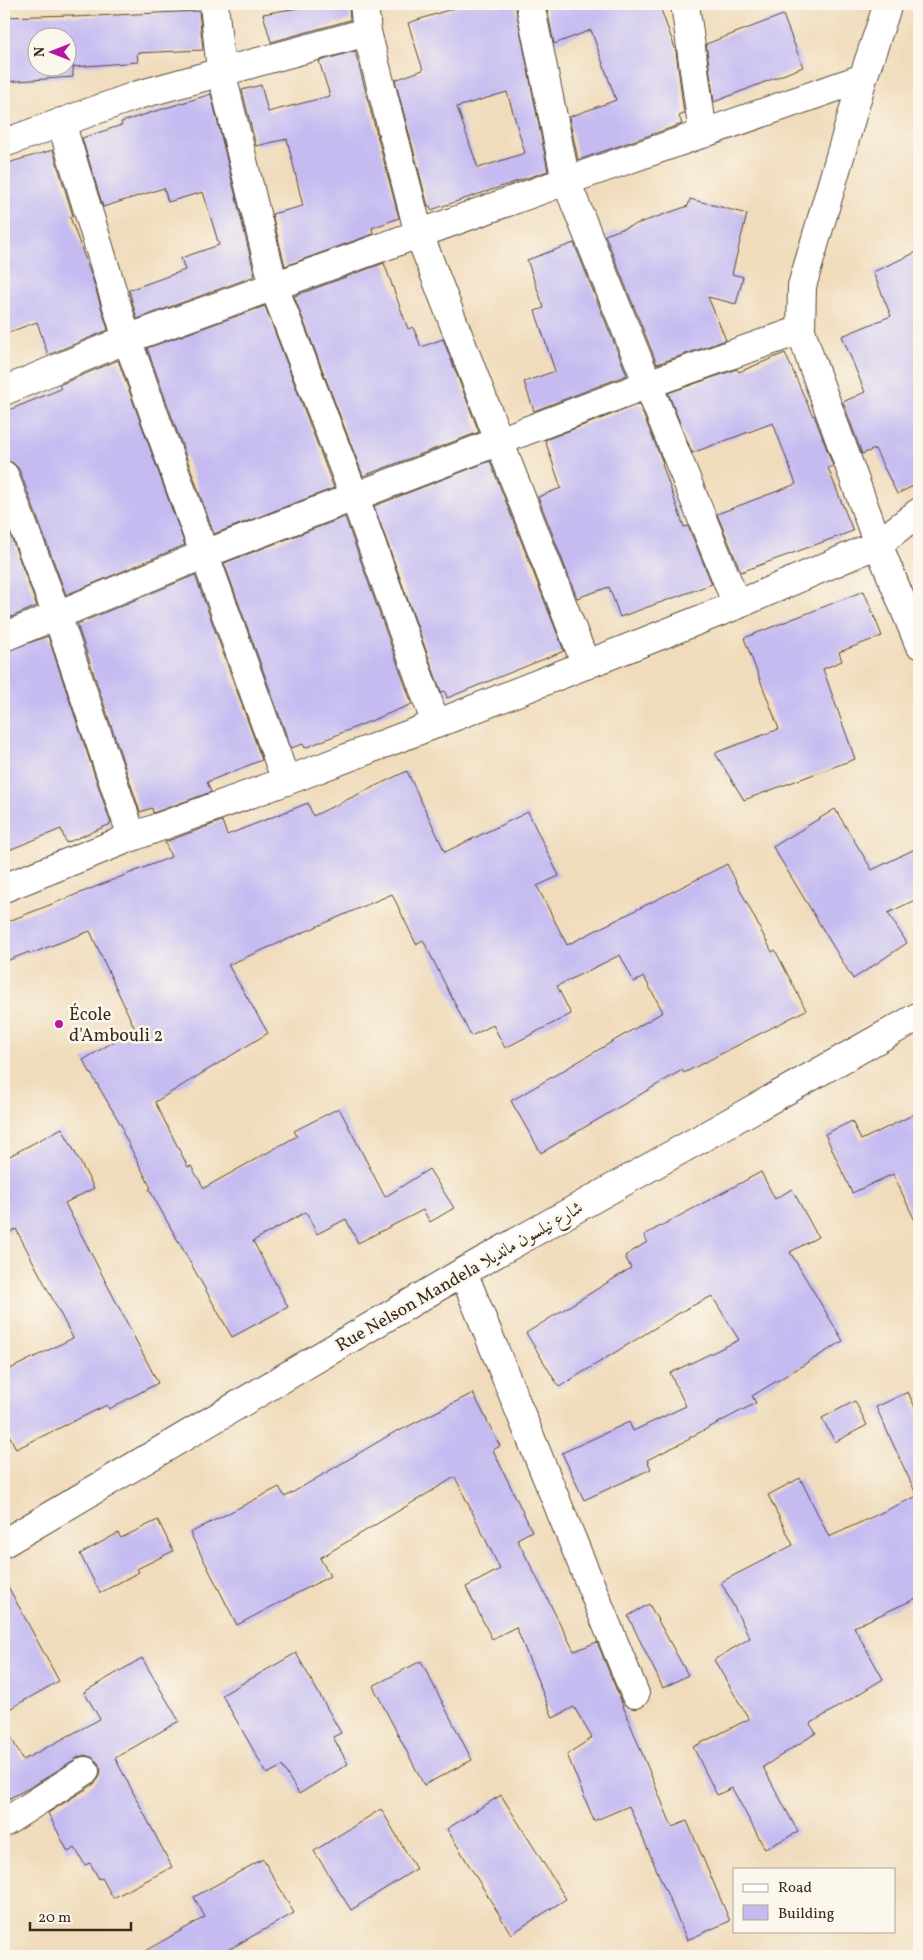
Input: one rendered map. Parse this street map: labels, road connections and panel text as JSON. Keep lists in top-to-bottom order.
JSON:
{
  "streets": {
    "street": ["Rue Nelson Mandela شارع نيلسون مانديلا"]
  },
  "places": ["École d'Ambouli 2"],
  "legend": ["Road", "Building"],
  "scale_bar": "20 m",
  "north": "left"
}
